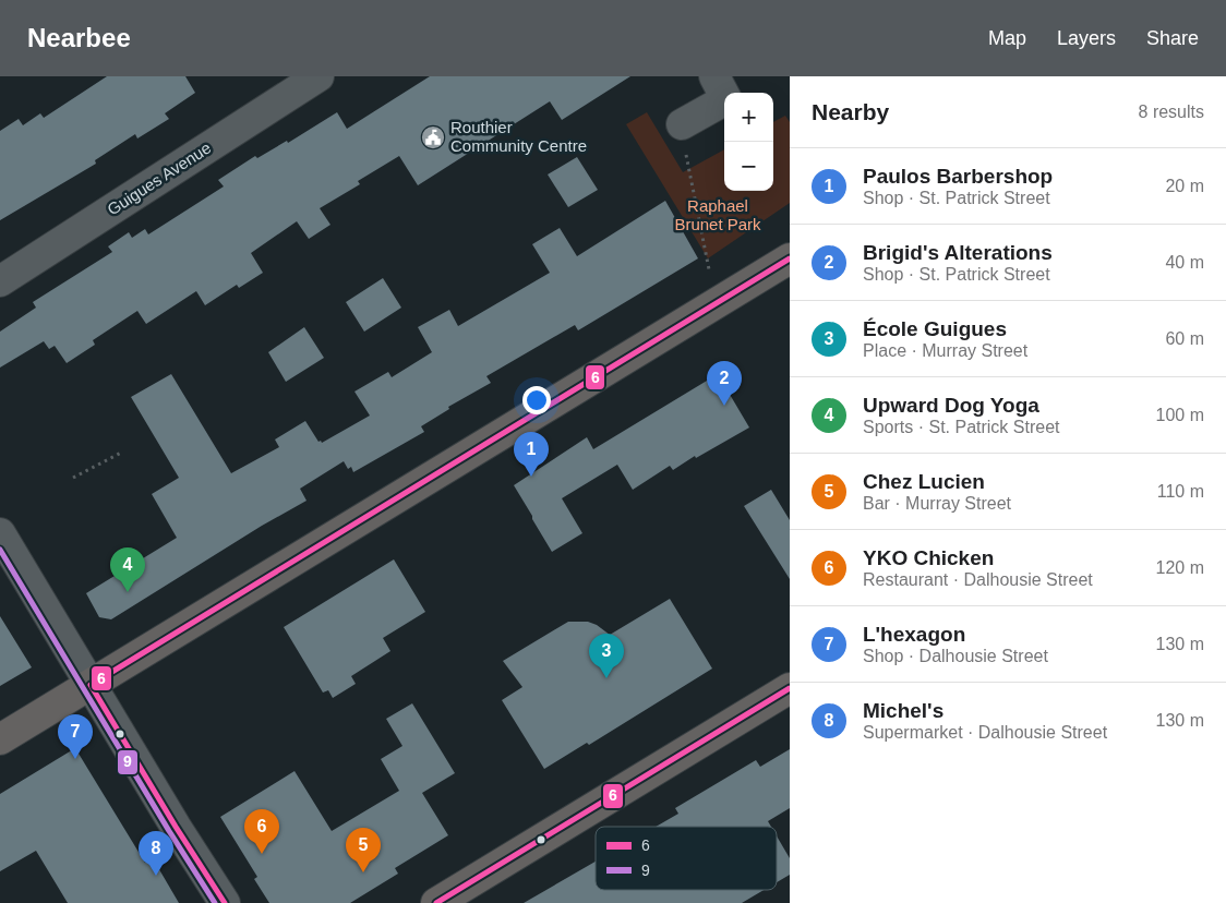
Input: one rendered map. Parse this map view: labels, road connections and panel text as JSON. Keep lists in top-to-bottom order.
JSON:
{
  "streets": {
    "street": ["Guigues Avenue"]
  },
  "parks": ["Raphael Brunet Park"],
  "places": {
    "public building": ["Routhier Community Centre"]
  },
  "lines": ["transit line 6", "transit line 9"],
  "legend": ["6", "9"],
  "page": {
    "header": "Nearbee",
    "nav": ["Map", "Layers", "Share"],
    "heading": ["Nearby", "8 results"],
    "map_buttons": ["+", "−"],
    "list": [
      {
        "mark": "1",
        "name": "Paulos Barbershop",
        "note": "Shop · St. Patrick Street",
        "value": "20 m"
      },
      {
        "mark": "2",
        "name": "Brigid's Alterations",
        "note": "Shop · St. Patrick Street",
        "value": "40 m"
      },
      {
        "mark": "3",
        "name": "École Guigues",
        "note": "Place · Murray Street",
        "value": "60 m"
      },
      {
        "mark": "4",
        "name": "Upward Dog Yoga",
        "note": "Sports · St. Patrick Street",
        "value": "100 m"
      },
      {
        "mark": "5",
        "name": "Chez Lucien",
        "note": "Bar · Murray Street",
        "value": "110 m"
      },
      {
        "mark": "6",
        "name": "YKO Chicken",
        "note": "Restaurant · Dalhousie Street",
        "value": "120 m"
      },
      {
        "mark": "7",
        "name": "L'hexagon",
        "note": "Shop · Dalhousie Street",
        "value": "130 m"
      },
      {
        "mark": "8",
        "name": "Michel's",
        "note": "Supermarket · Dalhousie Street",
        "value": "130 m"
      }
    ],
    "pins": [
      "2",
      "1",
      "4",
      "3",
      "7",
      "6",
      "5",
      "8"
    ]
  }
}
